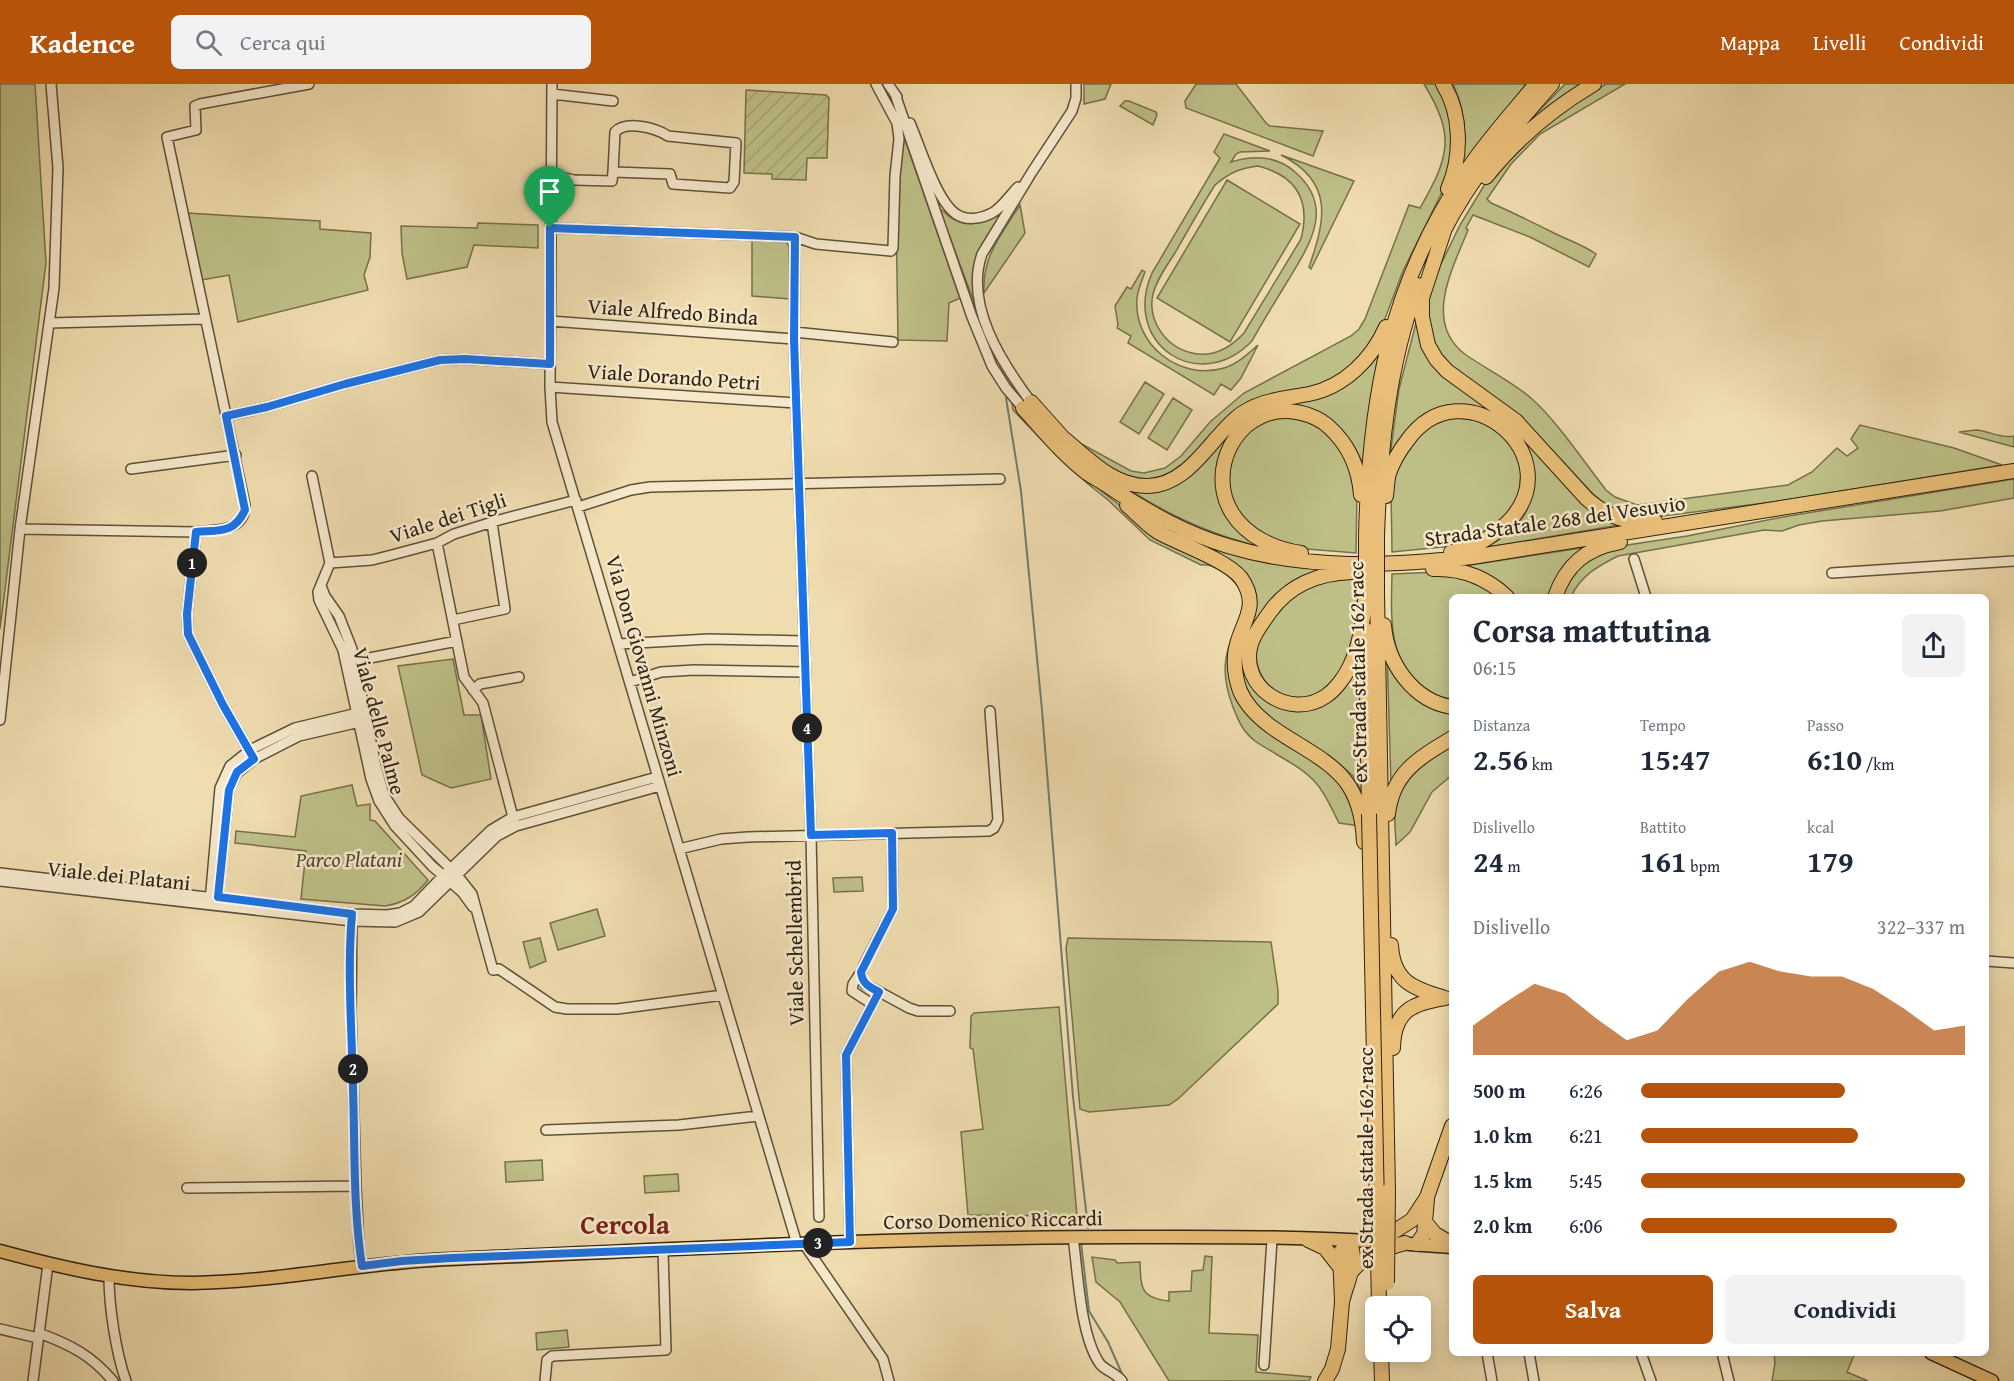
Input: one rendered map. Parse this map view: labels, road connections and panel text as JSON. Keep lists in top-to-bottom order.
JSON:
{
  "streets": {
    "highway": ["Strada Statale 268 del Vesuvio", "ex Strada statale 162 racc"],
    "main road": ["Corso Domenico Riccardi"],
    "street": [
      "Viale Alfredo Binda",
      "Viale Dorando Petri",
      "Viale dei Tigli",
      "Via Don Giovanni Minzoni",
      "Viale delle Palme",
      "Viale dei Platani",
      "Viale Schellembrid"
    ]
  },
  "crossings": [
    ["Viale Alfredo Binda", "Via Don Giovanni Minzoni"],
    ["Viale Alfredo Binda", "Viale Schellembrid"],
    ["Viale Dorando Petri", "Via Don Giovanni Minzoni"],
    ["Viale Dorando Petri", "Viale Schellembrid"],
    ["Viale dei Tigli", "Via Don Giovanni Minzoni"],
    ["Viale dei Tigli", "Viale delle Palme"],
    ["Viale dei Tigli", "Viale Schellembrid"],
    ["Via Don Giovanni Minzoni", "Viale delle Palme"],
    ["Via Don Giovanni Minzoni", "Viale dei Platani"],
    ["Via Don Giovanni Minzoni", "Corso Domenico Riccardi"],
    ["Viale delle Palme", "Viale dei Platani"]
  ],
  "districts": ["Cercola"],
  "parks": ["Parco Platani"],
  "page": {
    "header": "Kadence",
    "search": "Cerca qui",
    "nav": ["Mappa", "Livelli", "Condividi"],
    "pins": [
      "1",
      "4",
      "2",
      "3"
    ],
    "heading": ["Corsa mattutina", "06:15"],
    "stats": [
      ["Distanza", "2.56 km"],
      ["Tempo", "15:47"],
      ["Passo", "6:10 /km"],
      ["Dislivello", "24 m"],
      ["Battito", "161 bpm"],
      ["kcal", "179"]
    ],
    "chart": ["Dislivello", "322–337 m"],
    "list": [
      {
        "name": "500 m",
        "note": "6:26"
      },
      {
        "name": "1.0 km",
        "note": "6:21"
      },
      {
        "name": "1.5 km",
        "note": "5:45"
      },
      {
        "name": "2.0 km",
        "note": "6:06"
      }
    ],
    "buttons": ["Salva", "Condividi"]
  }
}
